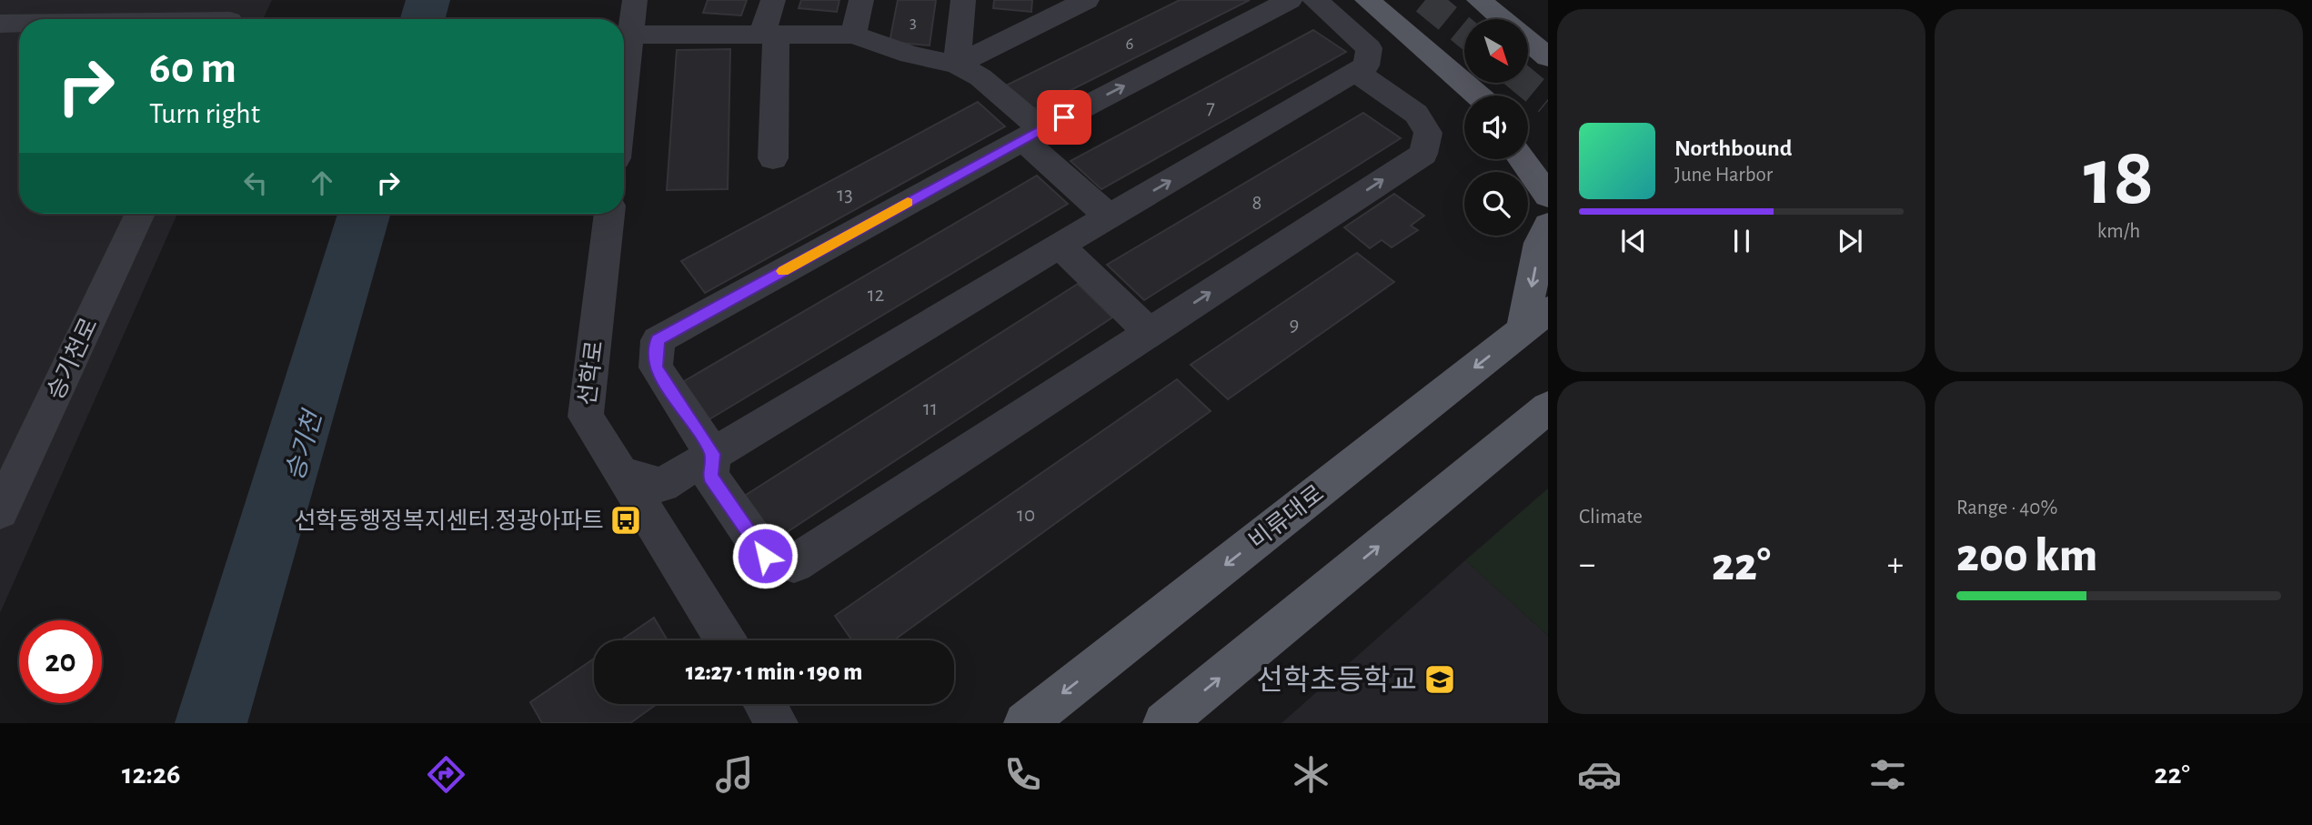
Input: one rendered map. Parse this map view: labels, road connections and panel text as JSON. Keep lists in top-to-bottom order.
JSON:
{
  "streets": {
    "main road": ["비류대로"],
    "street": ["승기천로", "선학로"]
  },
  "water": ["승기천"],
  "places": {
    "bus stop": ["선학동행정복지센터.정광아파트"],
    "school or university": ["선학초등학교"]
  },
  "house_numbers": [
    "3",
    "6",
    "7",
    "13",
    "8",
    "12",
    "9",
    "11",
    "10"
  ],
  "north": "bottom right",
  "page": {
    "tile": [
      ["18", "km/h"],
      "Climate",
      ["Range · 40%", "200 km"]
    ],
    "turn": ["60 m", "Turn right"],
    "song": ["Northbound", "June Harbor"],
    "heat": ["−", "22°", "+"],
    "limit": "20",
    "trip": "12:27 · 1 min · 190 m",
    "tabs": ["12:26", "22°"]
  }
}
